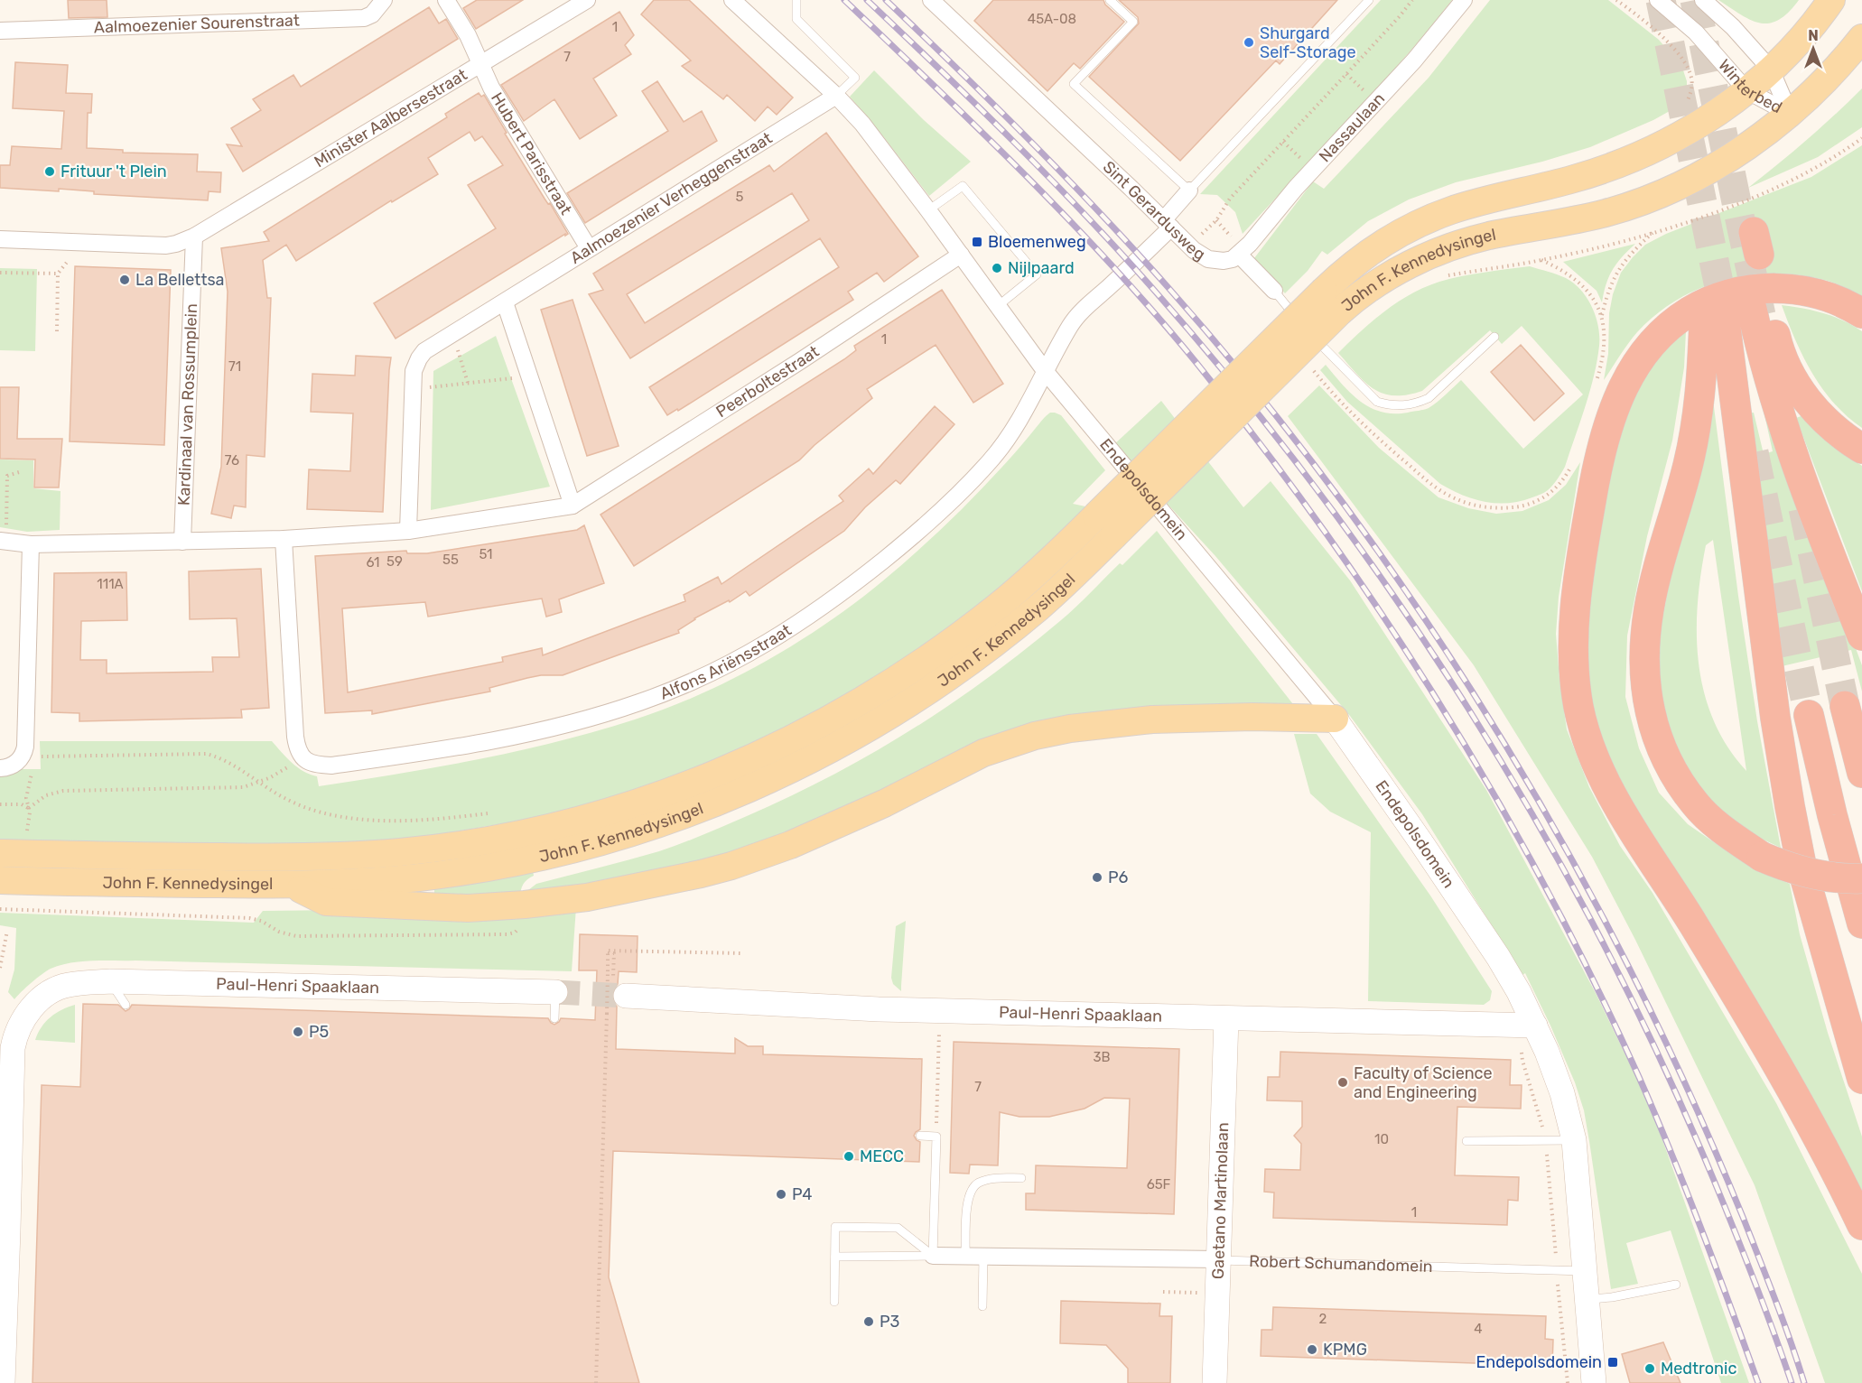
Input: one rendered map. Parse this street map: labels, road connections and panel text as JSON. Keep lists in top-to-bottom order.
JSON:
{
  "streets": {
    "main road": ["John F. Kennedysingel"],
    "street": [
      "Aalmoezenier Sourenstraat",
      "Winterbed",
      "Minister Aalbersestraat",
      "Nassaulaan",
      "Hubert Parisstraat",
      "Aalmoezenier Verheggenstraat",
      "Sint Gerardusweg",
      "Peerboltestraat",
      "Kardinaal van Rossumplein",
      "Endepolsdomein",
      "Alfons Ariënsstraat",
      "Paul-Henri Spaaklaan",
      "Gaetano Martinolaan",
      "Robert Schumandomein"
    ]
  },
  "crossings": [
    ["Winterbed", "John F. Kennedysingel"],
    ["Minister Aalbersestraat", "Hubert Parisstraat"],
    ["Minister Aalbersestraat", "Kardinaal van Rossumplein"],
    ["Nassaulaan", "Sint Gerardusweg"],
    ["Hubert Parisstraat", "Aalmoezenier Verheggenstraat"],
    ["Sint Gerardusweg", "Alfons Ariënsstraat"],
    ["Endepolsdomein", "Alfons Ariënsstraat"],
    ["Endepolsdomein", "Paul-Henri Spaaklaan"],
    ["Endepolsdomein", "Robert Schumandomein"],
    ["Paul-Henri Spaaklaan", "Gaetano Martinolaan"],
    ["Gaetano Martinolaan", "Robert Schumandomein"]
  ],
  "places": {
    "other": [
      "Shurgard Self-Storage",
      "Frituur 't Plein",
      "Nijlpaard",
      "La Bellettsa",
      "P6",
      "P5",
      "Faculty of Science and Engineering",
      "MECC",
      "P4",
      "P3",
      "KPMG",
      "Medtronic"
    ],
    "transit": ["Bloemenweg", "Endepolsdomein"]
  },
  "house_numbers": [
    "45A-08",
    "1",
    "7",
    "5",
    "1",
    "71",
    "76",
    "51",
    "55",
    "59",
    "61",
    "111A",
    "3B",
    "7",
    "10",
    "65F",
    "1",
    "2",
    "4"
  ],
  "north": "top"
}
